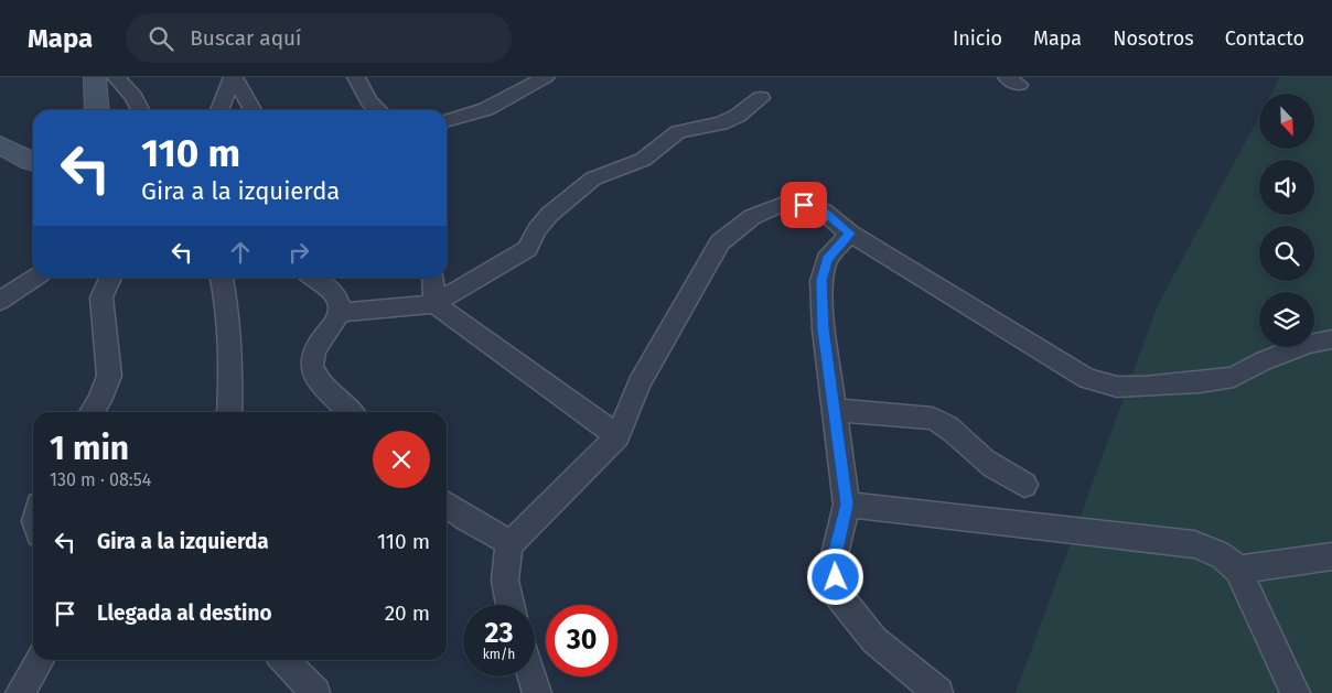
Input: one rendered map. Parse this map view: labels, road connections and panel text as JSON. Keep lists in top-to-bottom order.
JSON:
{
  "north": "bottom right",
  "page": {
    "header": "Mapa",
    "search": "Buscar aquí",
    "nav": [
      "Inicio",
      "Mapa",
      "Nosotros",
      "Contacto"
    ],
    "turn": ["110 m", "Gira a la izquierda"],
    "heading": ["1 min", "130 m · 08:54"],
    "list": [
      {
        "name": "Gira a la izquierda",
        "value": "110 m"
      },
      {
        "name": "Llegada al destino",
        "value": "20 m"
      }
    ],
    "speed": "23 km/h",
    "limit": "30"
  }
}
